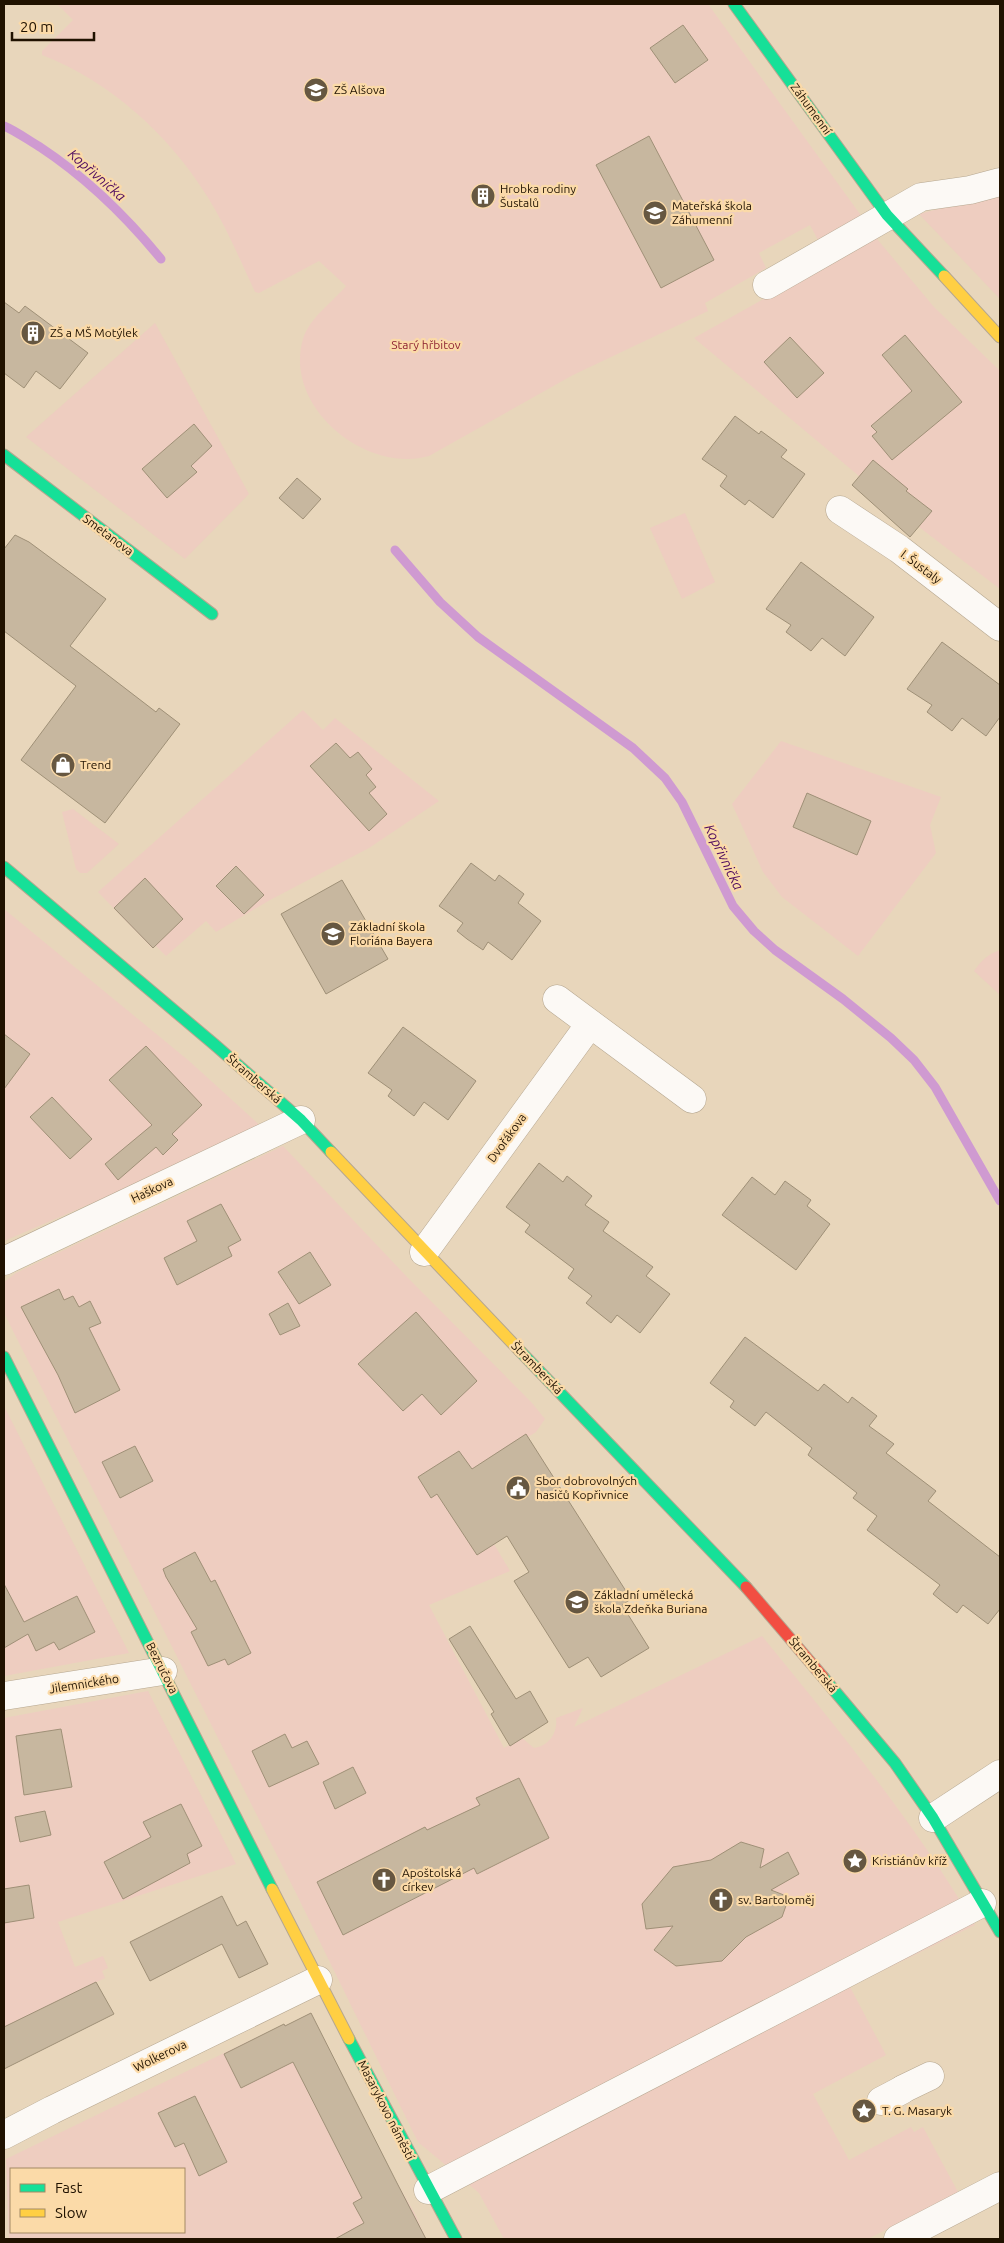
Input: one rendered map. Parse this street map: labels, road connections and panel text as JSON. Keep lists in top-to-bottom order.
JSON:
{
  "streets": {
    "street": [
      "Záhumenní",
      "Smetanova",
      "I. Šustaly",
      "Štramberská",
      "Dvořákova",
      "Haškova",
      "Bezručova",
      "Jilemnického",
      "Wolkerova",
      "Masarykovo náměstí"
    ]
  },
  "crossings": [
    ["Štramberská", "Dvořákova"],
    ["Štramberská", "Haškova"],
    ["Bezručova", "Jilemnického"],
    ["Bezručova", "Wolkerova"],
    ["Bezručova", "Masarykovo náměstí"],
    ["Wolkerova", "Masarykovo náměstí"]
  ],
  "water": ["Kopřivnička"],
  "parks": ["Starý hřbitov"],
  "places": {
    "school or university": [
      "ZŠ Alšova",
      "Mateřská škola Záhumenní",
      "Základní škola Floriána Bayera",
      "Základní umělecká škola Zdeňka Buriana"
    ],
    "building": ["Hrobka rodiny Šustalů", "ZŠ a MŠ Motýlek"],
    "shop": ["Trend"],
    "public building": ["Sbor dobrovolných hasičů Kopřivnice"],
    "place": ["Kristiánův kříž", "T. G. Masaryk"],
    "church": ["Apoštolská církev", "sv. Bartoloměj"]
  },
  "legend": ["Fast", "Slow"],
  "scale_bar": "20 m"
}
